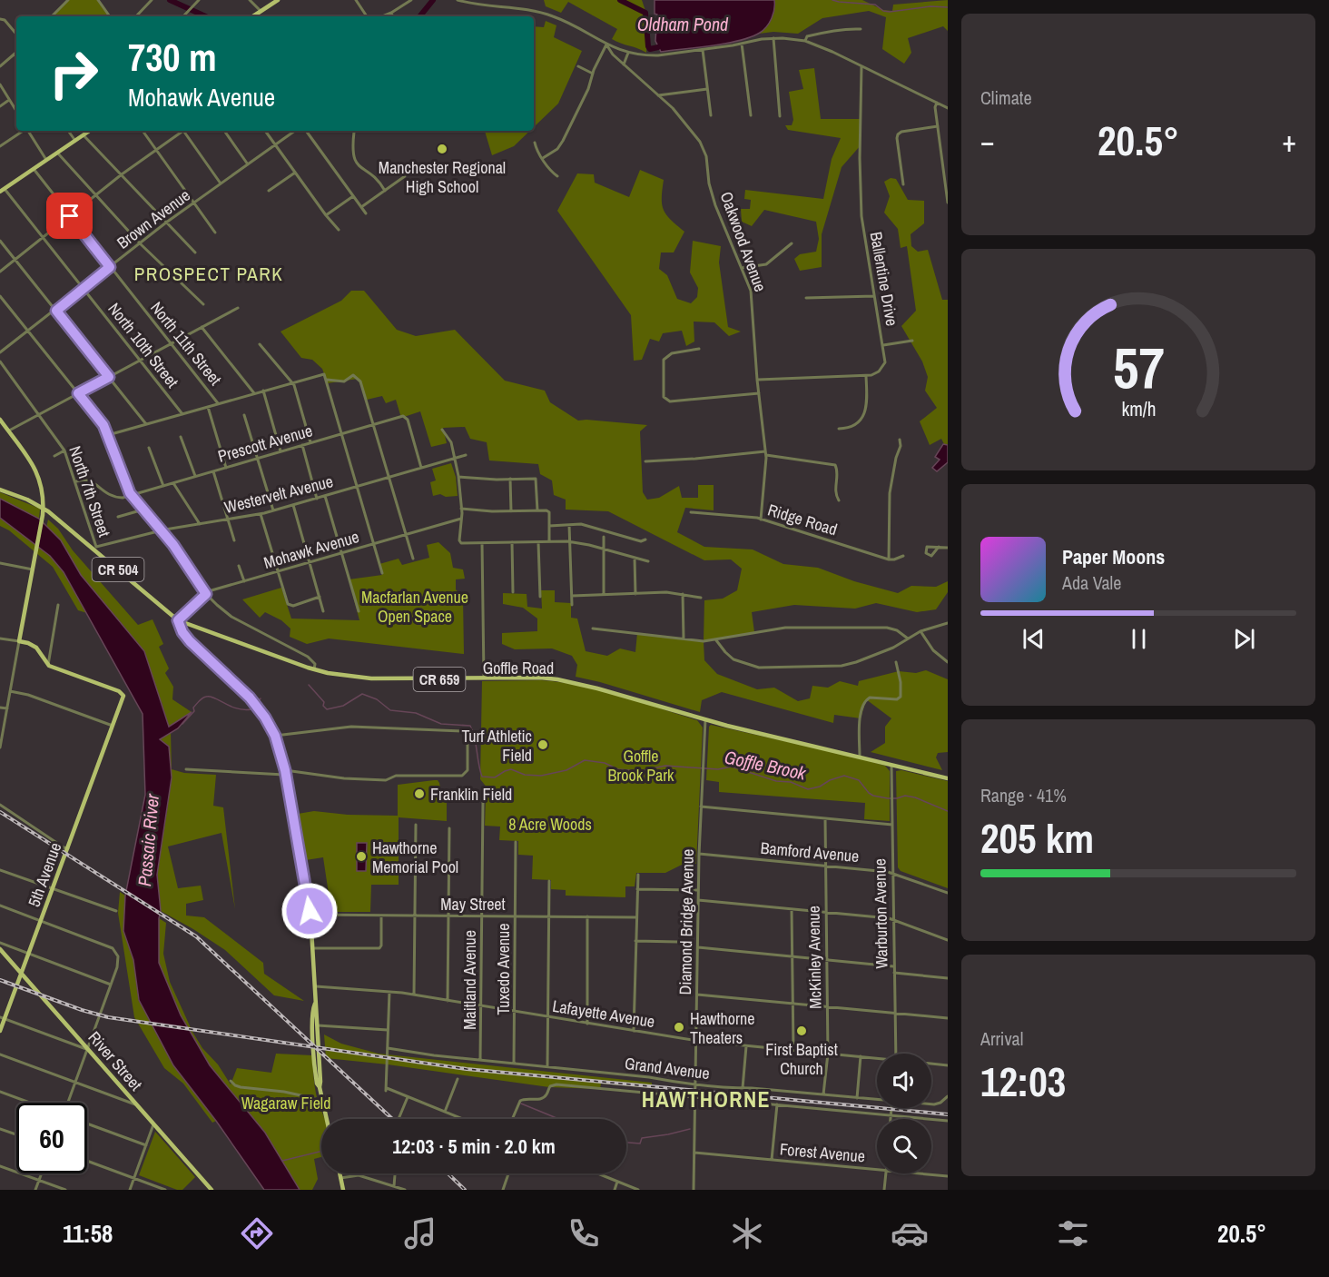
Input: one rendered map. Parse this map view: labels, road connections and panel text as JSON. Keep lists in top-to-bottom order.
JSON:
{
  "streets": {
    "main road": [
      "CR 504",
      "Goffle Road",
      "CR 659",
      "5th Avenue",
      "River Street"
    ],
    "street": [
      "Brown Avenue",
      "Oakwood Avenue",
      "Ballentine Drive",
      "North 11th Street",
      "North 10th Street",
      "Prescott Avenue",
      "North 7th Street",
      "Westervelt Avenue",
      "Ridge Road",
      "Mohawk Avenue",
      "Bamford Avenue",
      "May Street",
      "Warburton Avenue",
      "Diamond Bridge Avenue",
      "McKinley Avenue",
      "Tuxedo Avenue",
      "Maitland Avenue",
      "Lafayette Avenue",
      "Grand Avenue",
      "Forest Avenue"
    ]
  },
  "crossings": [
    ["Brown Avenue", "North 11th Street"],
    ["Brown Avenue", "North 10th Street"],
    ["Oakwood Avenue", "Ridge Road"],
    ["North 11th Street", "Prescott Avenue"],
    ["Prescott Avenue", "Westervelt Avenue"],
    ["North 7th Street", "Westervelt Avenue"],
    ["North 7th Street", "Goffle Road"],
    ["Westervelt Avenue", "Goffle Road"],
    ["Mohawk Avenue", "CR 504"],
    ["Mohawk Avenue", "Goffle Road"],
    ["CR 504", "Goffle Road"],
    ["CR 504", "May Street"],
    ["CR 504", "Lafayette Avenue"],
    ["Goffle Road", "Warburton Avenue"],
    ["Goffle Road", "Diamond Bridge Avenue"],
    ["Bamford Avenue", "Warburton Avenue"],
    ["Bamford Avenue", "Diamond Bridge Avenue"],
    ["Bamford Avenue", "McKinley Avenue"],
    ["5th Avenue", "River Street"],
    ["May Street", "Tuxedo Avenue"],
    ["May Street", "Maitland Avenue"],
    ["Diamond Bridge Avenue", "Lafayette Avenue"],
    ["Diamond Bridge Avenue", "Grand Avenue"],
    ["Diamond Bridge Avenue", "Forest Avenue"],
    ["McKinley Avenue", "Lafayette Avenue"],
    ["McKinley Avenue", "Grand Avenue"],
    ["Tuxedo Avenue", "Lafayette Avenue"],
    ["Tuxedo Avenue", "Grand Avenue"],
    ["Maitland Avenue", "Lafayette Avenue"],
    ["Maitland Avenue", "Grand Avenue"]
  ],
  "districts": ["PROSPECT PARK", "HAWTHORNE"],
  "water": ["Oldham Pond", "Goffle Brook", "Passaic River"],
  "parks": [
    "Macfarlan Avenue Open Space",
    "Goffle Brook Park",
    "8 Acre Woods",
    "Wagaraw Field"
  ],
  "places": [
    "Manchester Regional High School",
    "Turf Athletic Field",
    "Franklin Field",
    "Hawthorne Memorial Pool",
    "Hawthorne Theaters",
    "First Baptist Church"
  ],
  "page": {
    "tile": [
      "Climate",
      ["Range · 41%", "205 km"],
      ["Arrival", "12:03"]
    ],
    "turn": ["730 m", "Mohawk Avenue"],
    "heat": ["−", "20.5°", "+"],
    "song": ["Paper Moons", "Ada Vale"],
    "limit": "60",
    "trip": "12:03 · 5 min · 2.0 km",
    "tabs": ["11:58", "20.5°"],
    "gauge": ["57", "km/h"]
  }
}
